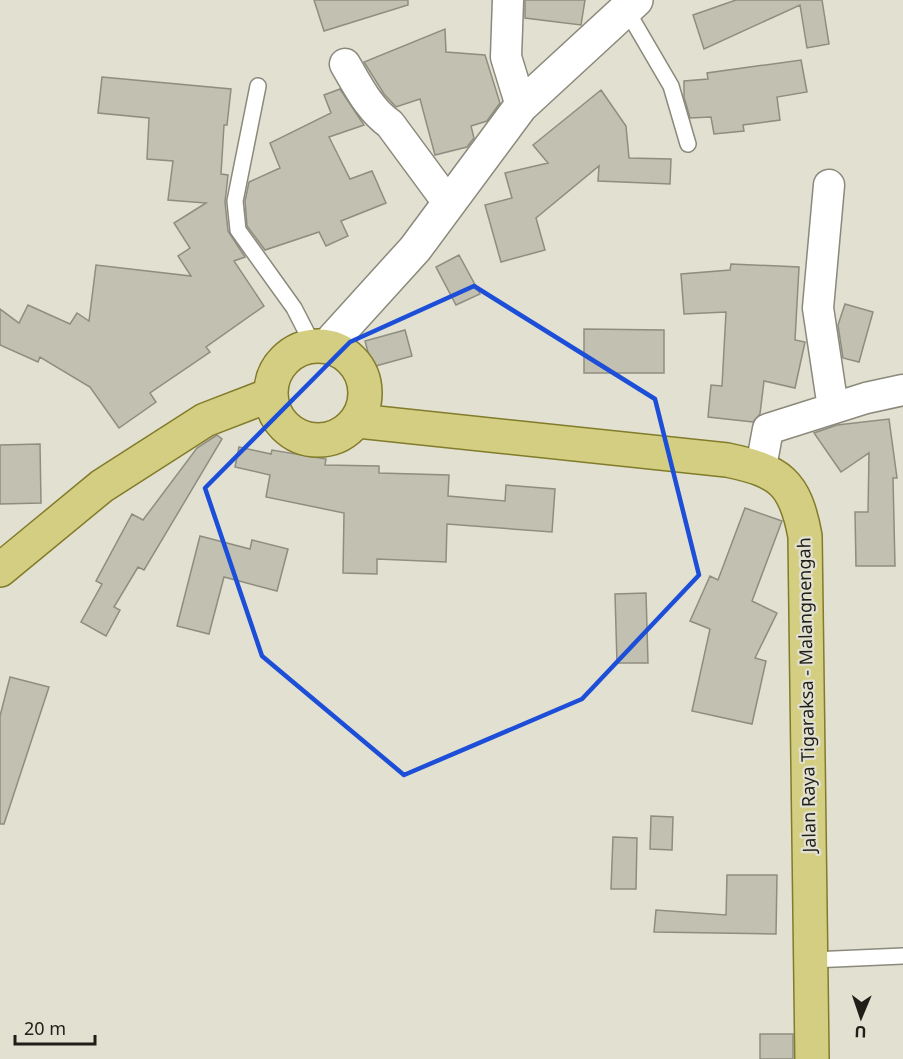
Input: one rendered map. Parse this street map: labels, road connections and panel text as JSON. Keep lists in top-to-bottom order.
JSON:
{
  "streets": {
    "main road": ["Jalan Raya Tigaraksa - Malangnengah"]
  },
  "scale_bar": "20 m",
  "north": "bottom"
}
